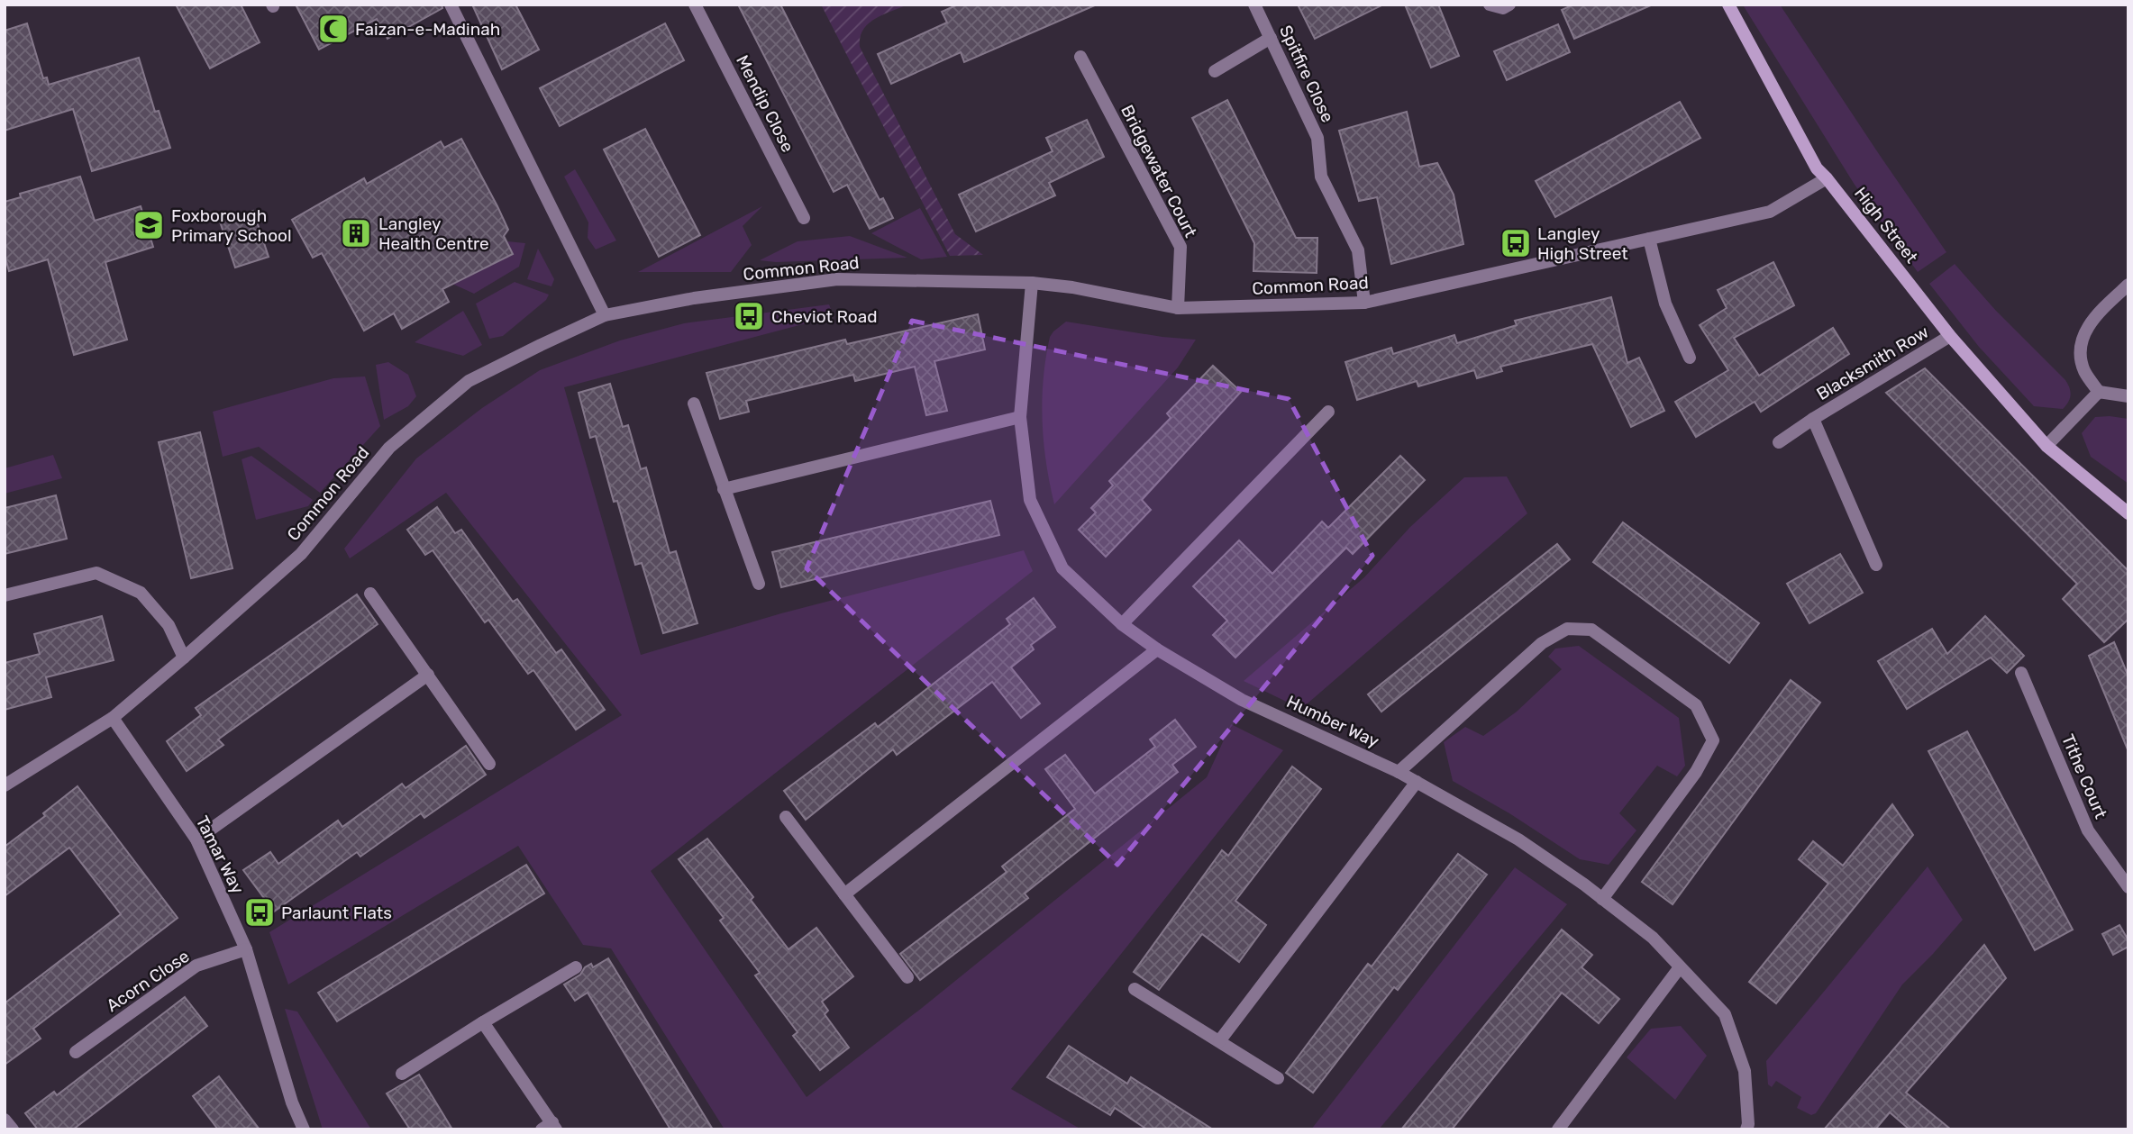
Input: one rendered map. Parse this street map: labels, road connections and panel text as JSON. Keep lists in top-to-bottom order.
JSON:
{
  "streets": {
    "main road": ["High Street"],
    "street": [
      "Spitfire Close",
      "Mendip Close",
      "Bridgewater Court",
      "Common Road",
      "Blacksmith Row",
      "Humber Way",
      "Tithe Court",
      "Tamar Way",
      "Acorn Close"
    ]
  },
  "crossings": [
    ["Spitfire Close", "Common Road"],
    ["Bridgewater Court", "Common Road"],
    ["High Street", "Common Road"],
    ["High Street", "Blacksmith Row"],
    ["Common Road", "Humber Way"],
    ["Common Road", "Tamar Way"],
    ["Tamar Way", "Acorn Close"]
  ],
  "places": {
    "mosque": ["Faizan-e-Madinah"],
    "school or university": ["Foxborough Primary School"],
    "building": ["Langley Health Centre"],
    "bus stop": ["Langley High Street", "Cheviot Road", "Parlaunt Flats"]
  }
}
